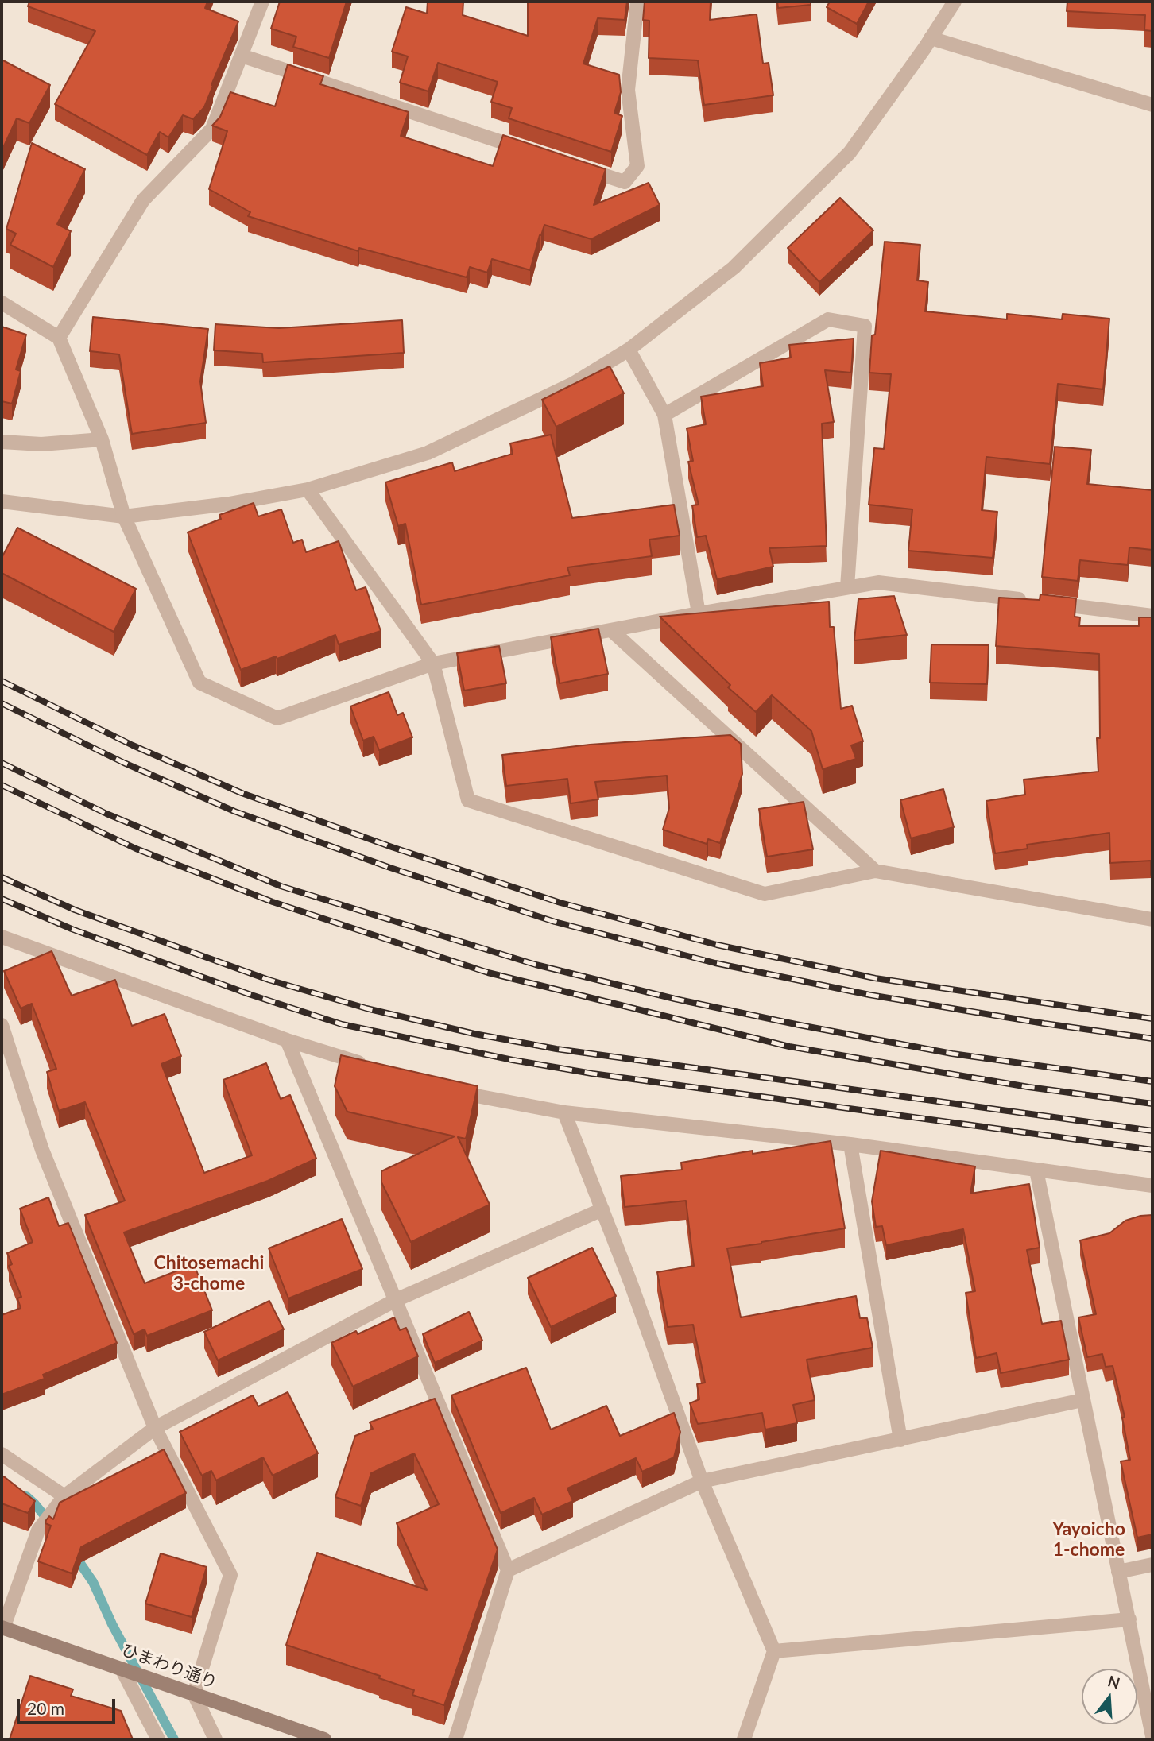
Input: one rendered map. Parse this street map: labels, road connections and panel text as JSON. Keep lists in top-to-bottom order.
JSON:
{
  "streets": {
    "street": ["ひまわり通り"]
  },
  "districts": ["Chitosemachi 3-chome", "Yayoicho 1-chome"],
  "scale_bar": "20 m",
  "north": "top"
}
